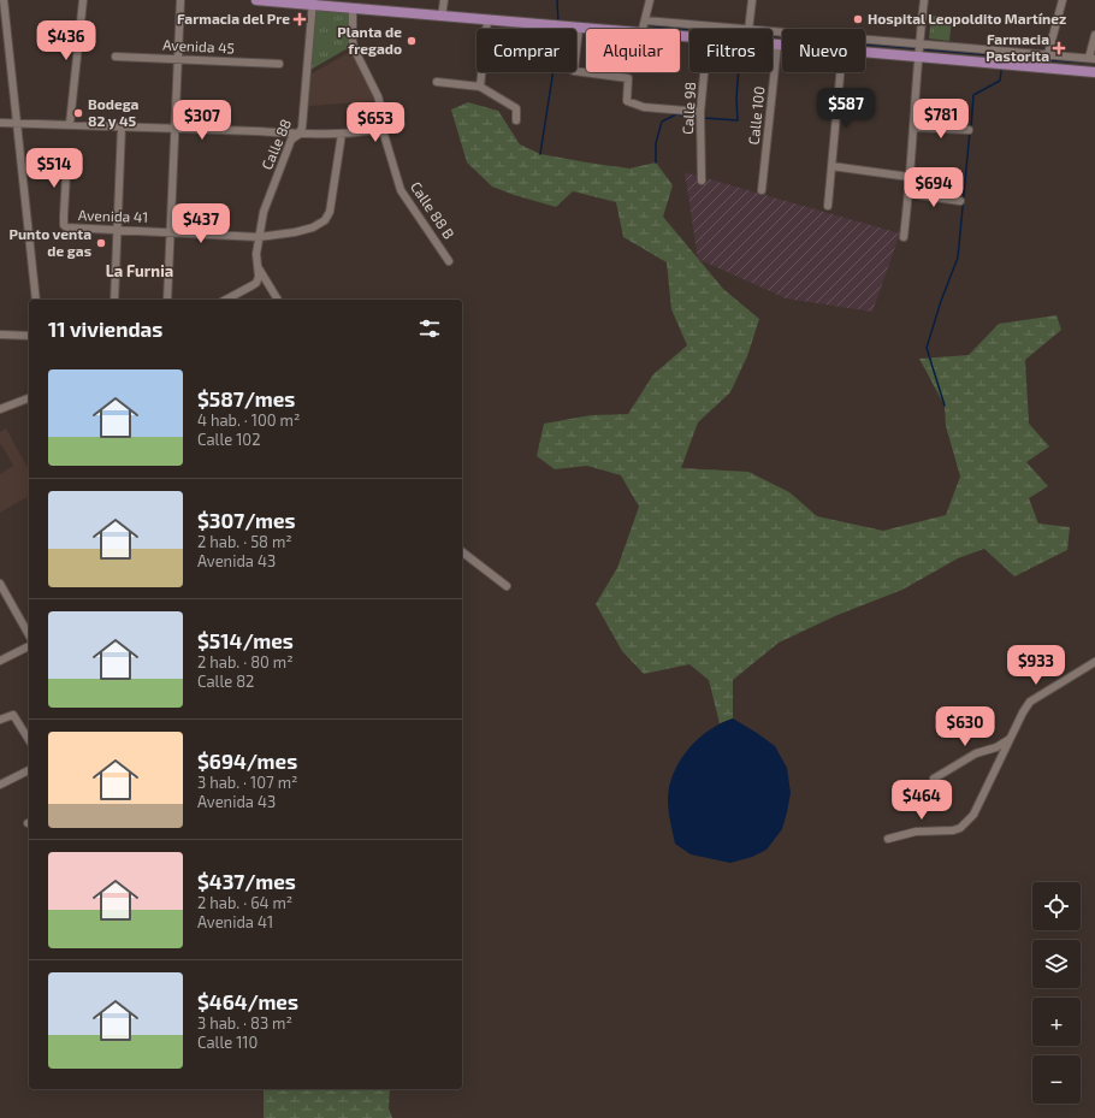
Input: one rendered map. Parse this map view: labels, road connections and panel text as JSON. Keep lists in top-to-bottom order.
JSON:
{
  "streets": {
    "street": [
      "Avenida 45",
      "Calle 98",
      "Calle 100",
      "Calle 88",
      "Calle 88 B",
      "Avenida 41"
    ]
  },
  "crossings": [
    ["Calle 88", "Avenida 41"]
  ],
  "districts": ["La Furnia"],
  "places": {
    "health": ["Farmacia del Pre", "Farmacia Pastorita"],
    "other": [
      "Hospital Leopoldito Martínez",
      "Planta de fregado",
      "Bodega 82 y 45",
      "Punto venta de gas"
    ]
  },
  "page": {
    "price": [
      "$436",
      "$587",
      "$781",
      "$307",
      "$653",
      "$514",
      "$694",
      "$437",
      "$933",
      "$630",
      "$464"
    ],
    "chip": [
      "Comprar",
      "Alquilar",
      "Filtros",
      "Nuevo"
    ],
    "heading": "11 viviendas",
    "list": [
      {
        "name": "$587/mes",
        "note": "4 hab. · 100 m² · Calle 102"
      },
      {
        "name": "$307/mes",
        "note": "2 hab. · 58 m² · Avenida 43"
      },
      {
        "name": "$514/mes",
        "note": "2 hab. · 80 m² · Calle 82"
      },
      {
        "name": "$694/mes",
        "note": "3 hab. · 107 m² · Avenida 43"
      },
      {
        "name": "$437/mes",
        "note": "2 hab. · 64 m² · Avenida 41"
      },
      {
        "name": "$464/mes",
        "note": "3 hab. · 83 m² · Calle 110"
      }
    ],
    "map_buttons": ["+", "−"]
  }
}
